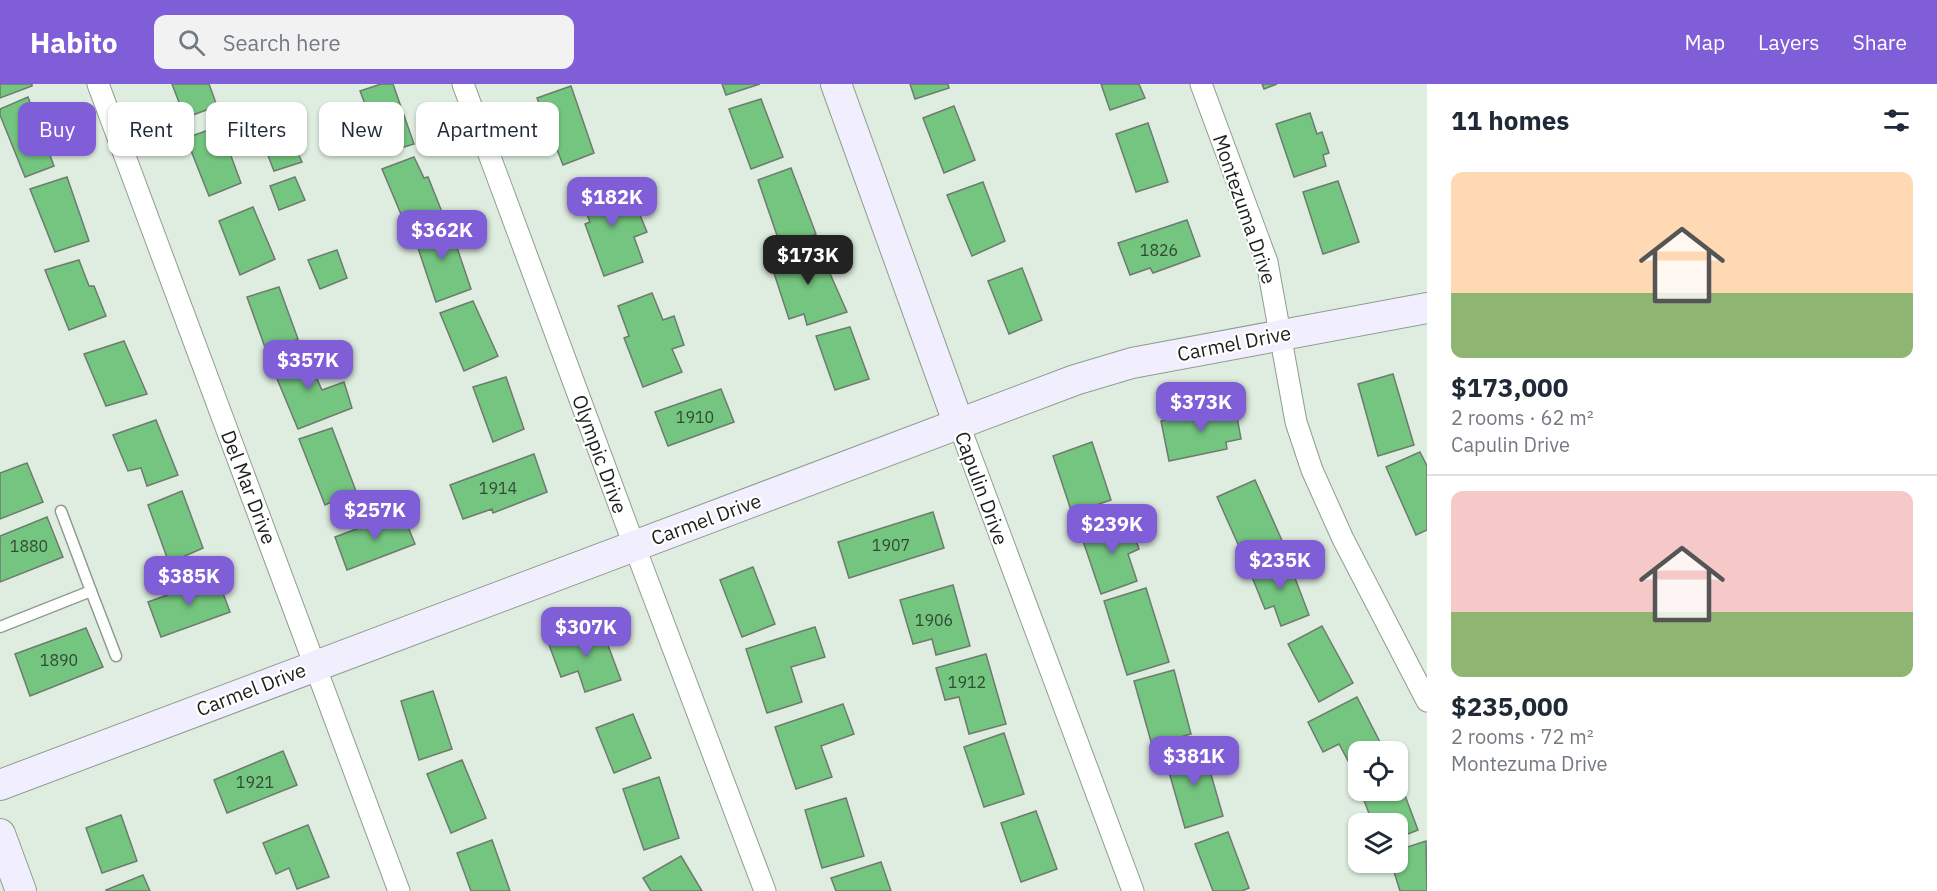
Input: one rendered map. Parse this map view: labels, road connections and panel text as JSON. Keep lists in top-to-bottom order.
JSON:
{
  "streets": {
    "street": [
      "Montezuma Drive",
      "Carmel Drive",
      "Olympic Drive",
      "Del Mar Drive",
      "Capulin Drive"
    ]
  },
  "crossings": [
    ["Montezuma Drive", "Carmel Drive"],
    ["Carmel Drive", "Olympic Drive"],
    ["Carmel Drive", "Del Mar Drive"],
    ["Carmel Drive", "Capulin Drive"]
  ],
  "house_numbers": [
    "1826",
    "1910",
    "1914",
    "1907",
    "1880",
    "1906",
    "1890",
    "1912",
    "1921"
  ],
  "page": {
    "header": "Habito",
    "search": "Search here",
    "nav": ["Map", "Layers", "Share"],
    "heading": "11 homes",
    "chip": [
      "Buy",
      "Rent",
      "Filters",
      "New",
      "Apartment"
    ],
    "list": [
      {
        "name": "$173,000",
        "note": "2 rooms · 62 m² · Capulin Drive"
      },
      {
        "name": "$235,000",
        "note": "2 rooms · 72 m² · Montezuma Drive"
      }
    ],
    "price": [
      "$182K",
      "$362K",
      "$173K",
      "$357K",
      "$373K",
      "$257K",
      "$239K",
      "$235K",
      "$385K",
      "$307K",
      "$381K"
    ]
  }
}
